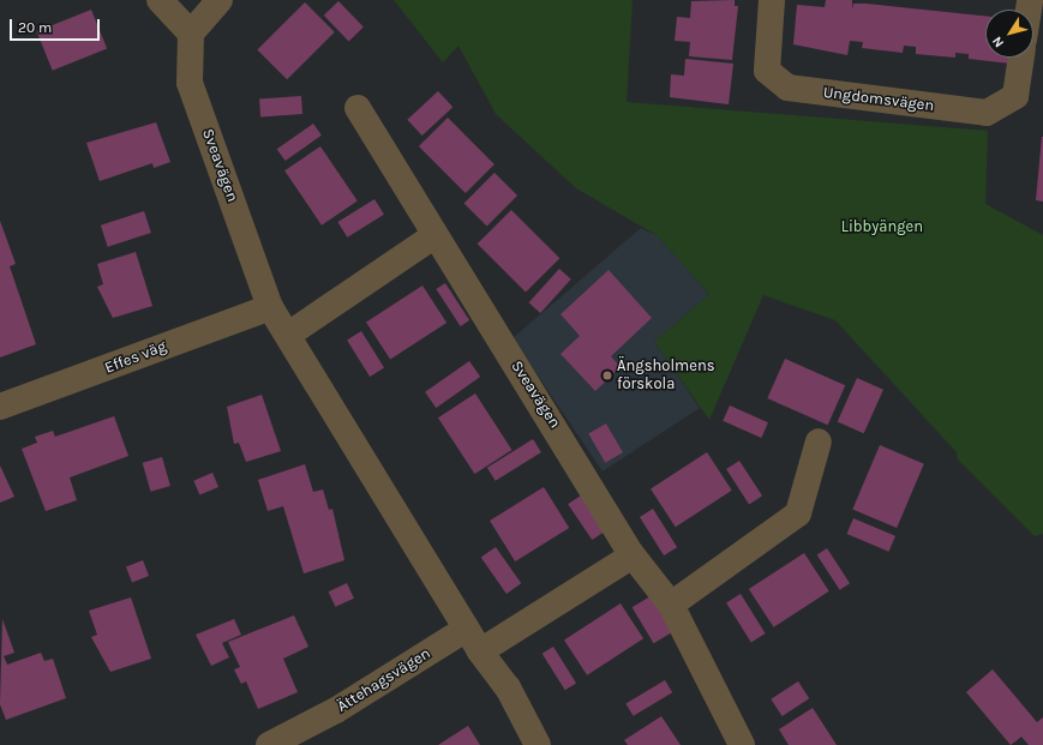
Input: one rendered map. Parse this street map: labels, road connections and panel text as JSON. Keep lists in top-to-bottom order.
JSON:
{
  "streets": {
    "street": [
      "Ungdomsvägen",
      "Sveavägen",
      "Effes väg",
      "Ättehagsvägen"
    ]
  },
  "crossings": [
    ["Sveavägen", "Effes väg"],
    ["Sveavägen", "Ättehagsvägen"]
  ],
  "parks": ["Libbyängen"],
  "places": ["Ängsholmens förskola"],
  "scale_bar": "20 m",
  "north": "bottom left"
}
